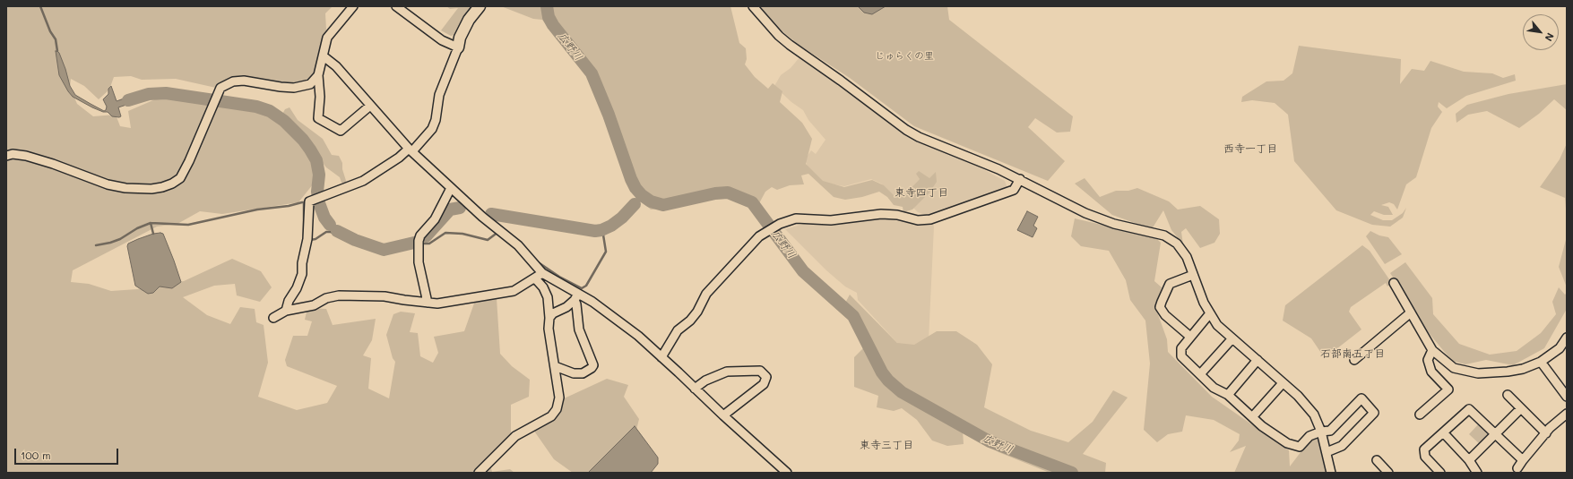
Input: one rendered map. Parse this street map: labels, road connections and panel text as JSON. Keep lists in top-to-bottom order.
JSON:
{
  "districts": [
    "西寺一丁目",
    "東寺四丁目",
    "石部南五丁目",
    "東寺三丁目"
  ],
  "water": ["広野川"],
  "parks": ["じゅらくの里"],
  "scale_bar": "100 m",
  "north": "bottom right"
}
